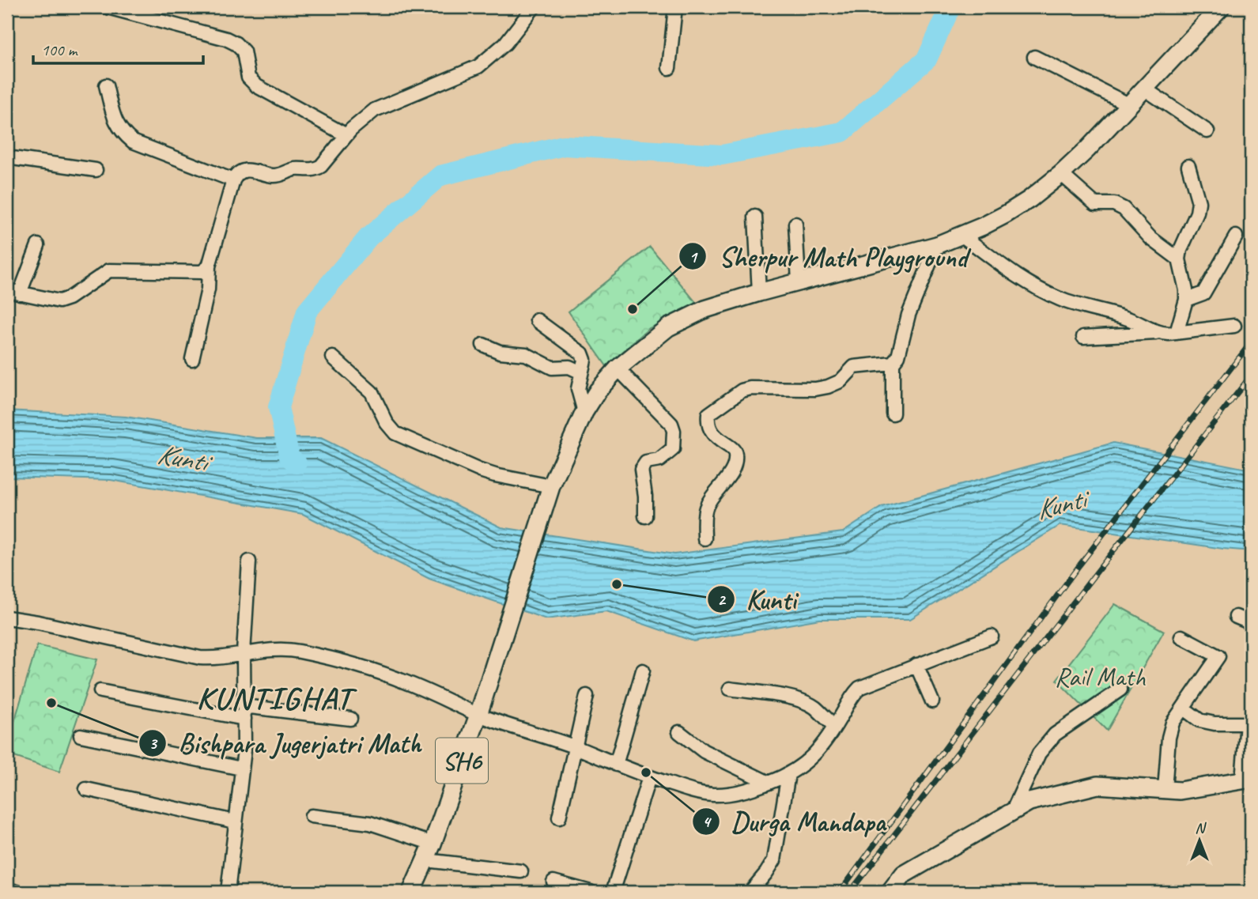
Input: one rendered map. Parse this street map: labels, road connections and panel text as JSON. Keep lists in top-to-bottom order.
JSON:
{
  "streets": {
    "main road": ["SH6"]
  },
  "districts": ["KUNTIGHAT"],
  "water": ["Kunti"],
  "parks": ["Rail Math"],
  "places": [
    "Sherpur Math Playground",
    "Kunti",
    "Bishpara Jugerjatri Math",
    "Durga Mandapa"
  ],
  "scale_bar": "100 m",
  "north": "top"
}
